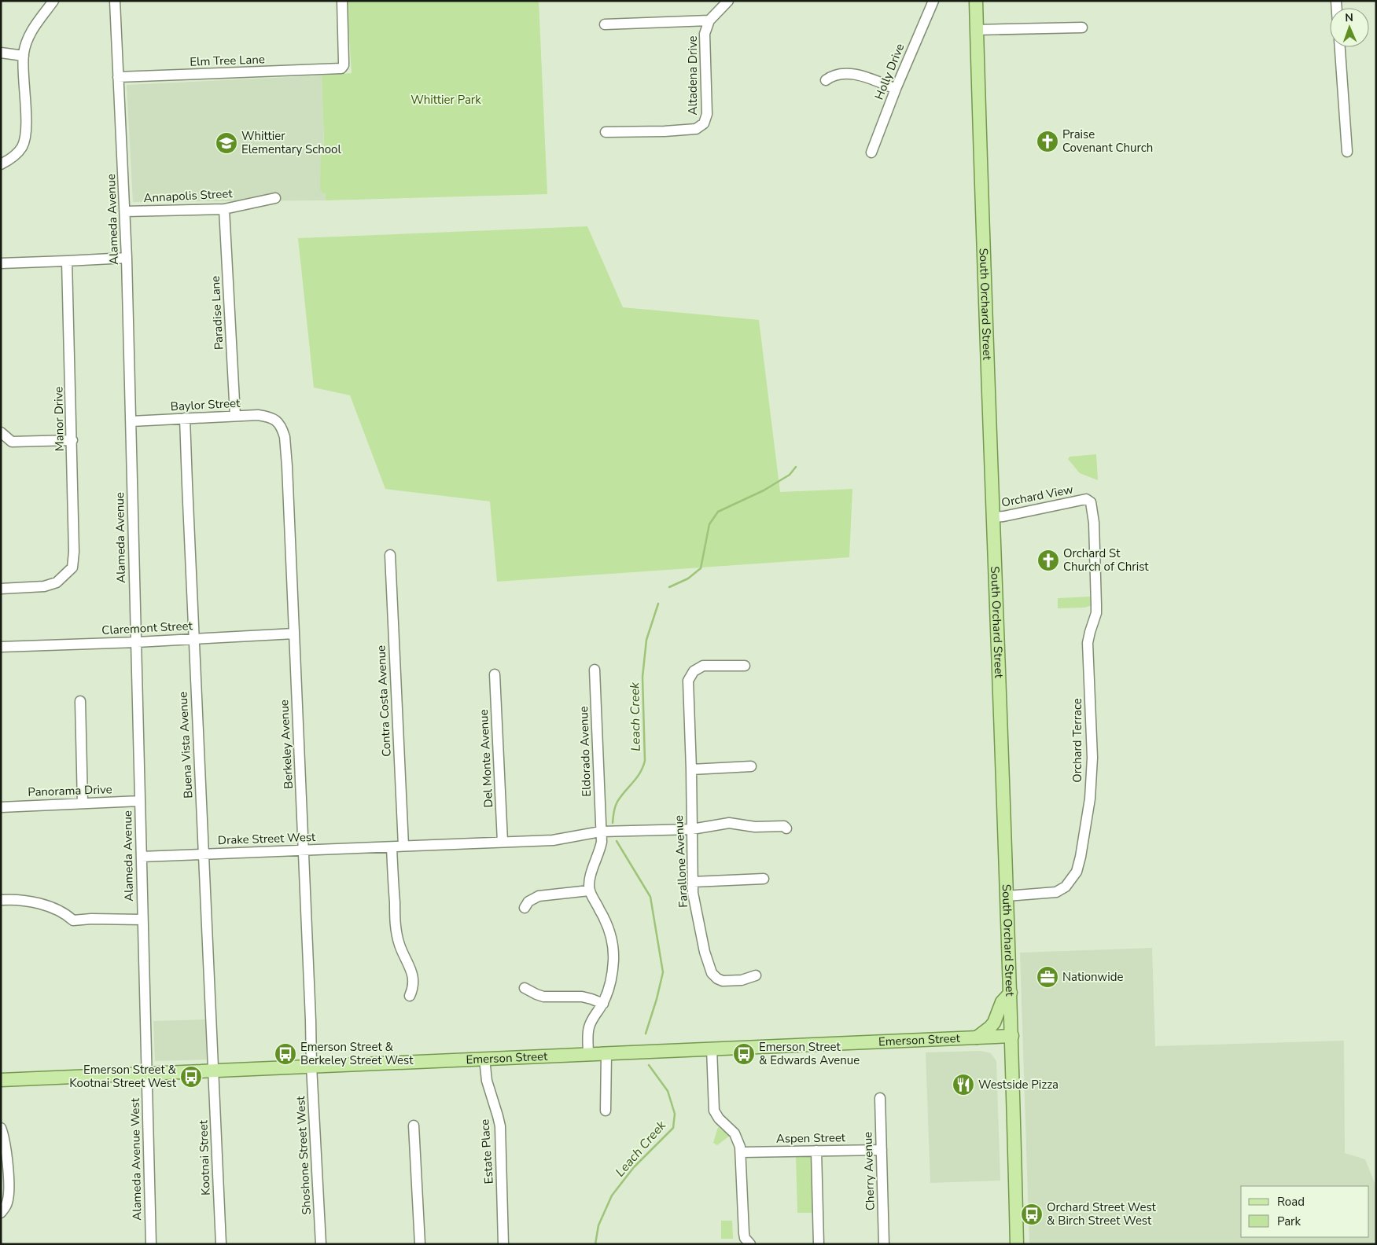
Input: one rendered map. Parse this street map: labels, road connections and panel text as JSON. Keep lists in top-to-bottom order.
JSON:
{
  "streets": {
    "main road": ["South Orchard Street", "Emerson Street"],
    "street": [
      "Elm Tree Lane",
      "Holly Drive",
      "Altadena Drive",
      "Annapolis Street",
      "Alameda Avenue",
      "Paradise Lane",
      "Baylor Street",
      "Manor Drive",
      "Orchard View",
      "Claremont Street",
      "Contra Costa Avenue",
      "Orchard Terrace",
      "Berkeley Avenue",
      "Buena Vista Avenue",
      "Eldorado Avenue",
      "Del Monte Avenue",
      "Panorama Drive",
      "Drake Street West",
      "Farallone Avenue",
      "Aspen Street",
      "Estate Place",
      "Shoshone Street West",
      "Kootnai Street",
      "Alameda Avenue West",
      "Cherry Avenue"
    ]
  },
  "crossings": [
    ["Elm Tree Lane", "Alameda Avenue"],
    ["Annapolis Street", "Alameda Avenue"],
    ["Annapolis Street", "Paradise Lane"],
    ["Alameda Avenue", "Baylor Street"],
    ["Alameda Avenue", "Claremont Street"],
    ["Alameda Avenue", "Panorama Drive"],
    ["Alameda Avenue", "Drake Street West"],
    ["Alameda Avenue", "Emerson Street"],
    ["Alameda Avenue", "Alameda Avenue West"],
    ["South Orchard Street", "Orchard View"],
    ["South Orchard Street", "Orchard Terrace"],
    ["South Orchard Street", "Emerson Street"],
    ["Paradise Lane", "Baylor Street"],
    ["Baylor Street", "Berkeley Avenue"],
    ["Baylor Street", "Buena Vista Avenue"],
    ["Orchard View", "Orchard Terrace"],
    ["Claremont Street", "Berkeley Avenue"],
    ["Claremont Street", "Buena Vista Avenue"],
    ["Contra Costa Avenue", "Drake Street West"],
    ["Berkeley Avenue", "Drake Street West"],
    ["Berkeley Avenue", "Emerson Street"],
    ["Berkeley Avenue", "Shoshone Street West"],
    ["Buena Vista Avenue", "Drake Street West"],
    ["Buena Vista Avenue", "Emerson Street"],
    ["Buena Vista Avenue", "Kootnai Street"],
    ["Emerson Street", "Estate Place"],
    ["Emerson Street", "Shoshone Street West"],
    ["Emerson Street", "Kootnai Street"],
    ["Emerson Street", "Alameda Avenue West"],
    ["Aspen Street", "Cherry Avenue"]
  ],
  "water": ["Leach Creek"],
  "parks": ["Whittier Park"],
  "places": {
    "church": ["Praise Covenant Church", "Orchard St Church of Christ"],
    "school or university": ["Whittier Elementary School"],
    "office": ["Nationwide"],
    "bus stop": [
      "Emerson Street & Berkeley Street West",
      "Emerson Street & Edwards Avenue",
      "Emerson Street & Kootnai Street West",
      "Orchard Street West & Birch Street West"
    ],
    "restaurant": ["Westside Pizza"]
  },
  "legend": ["Road", "Park"],
  "north": "top"
}
